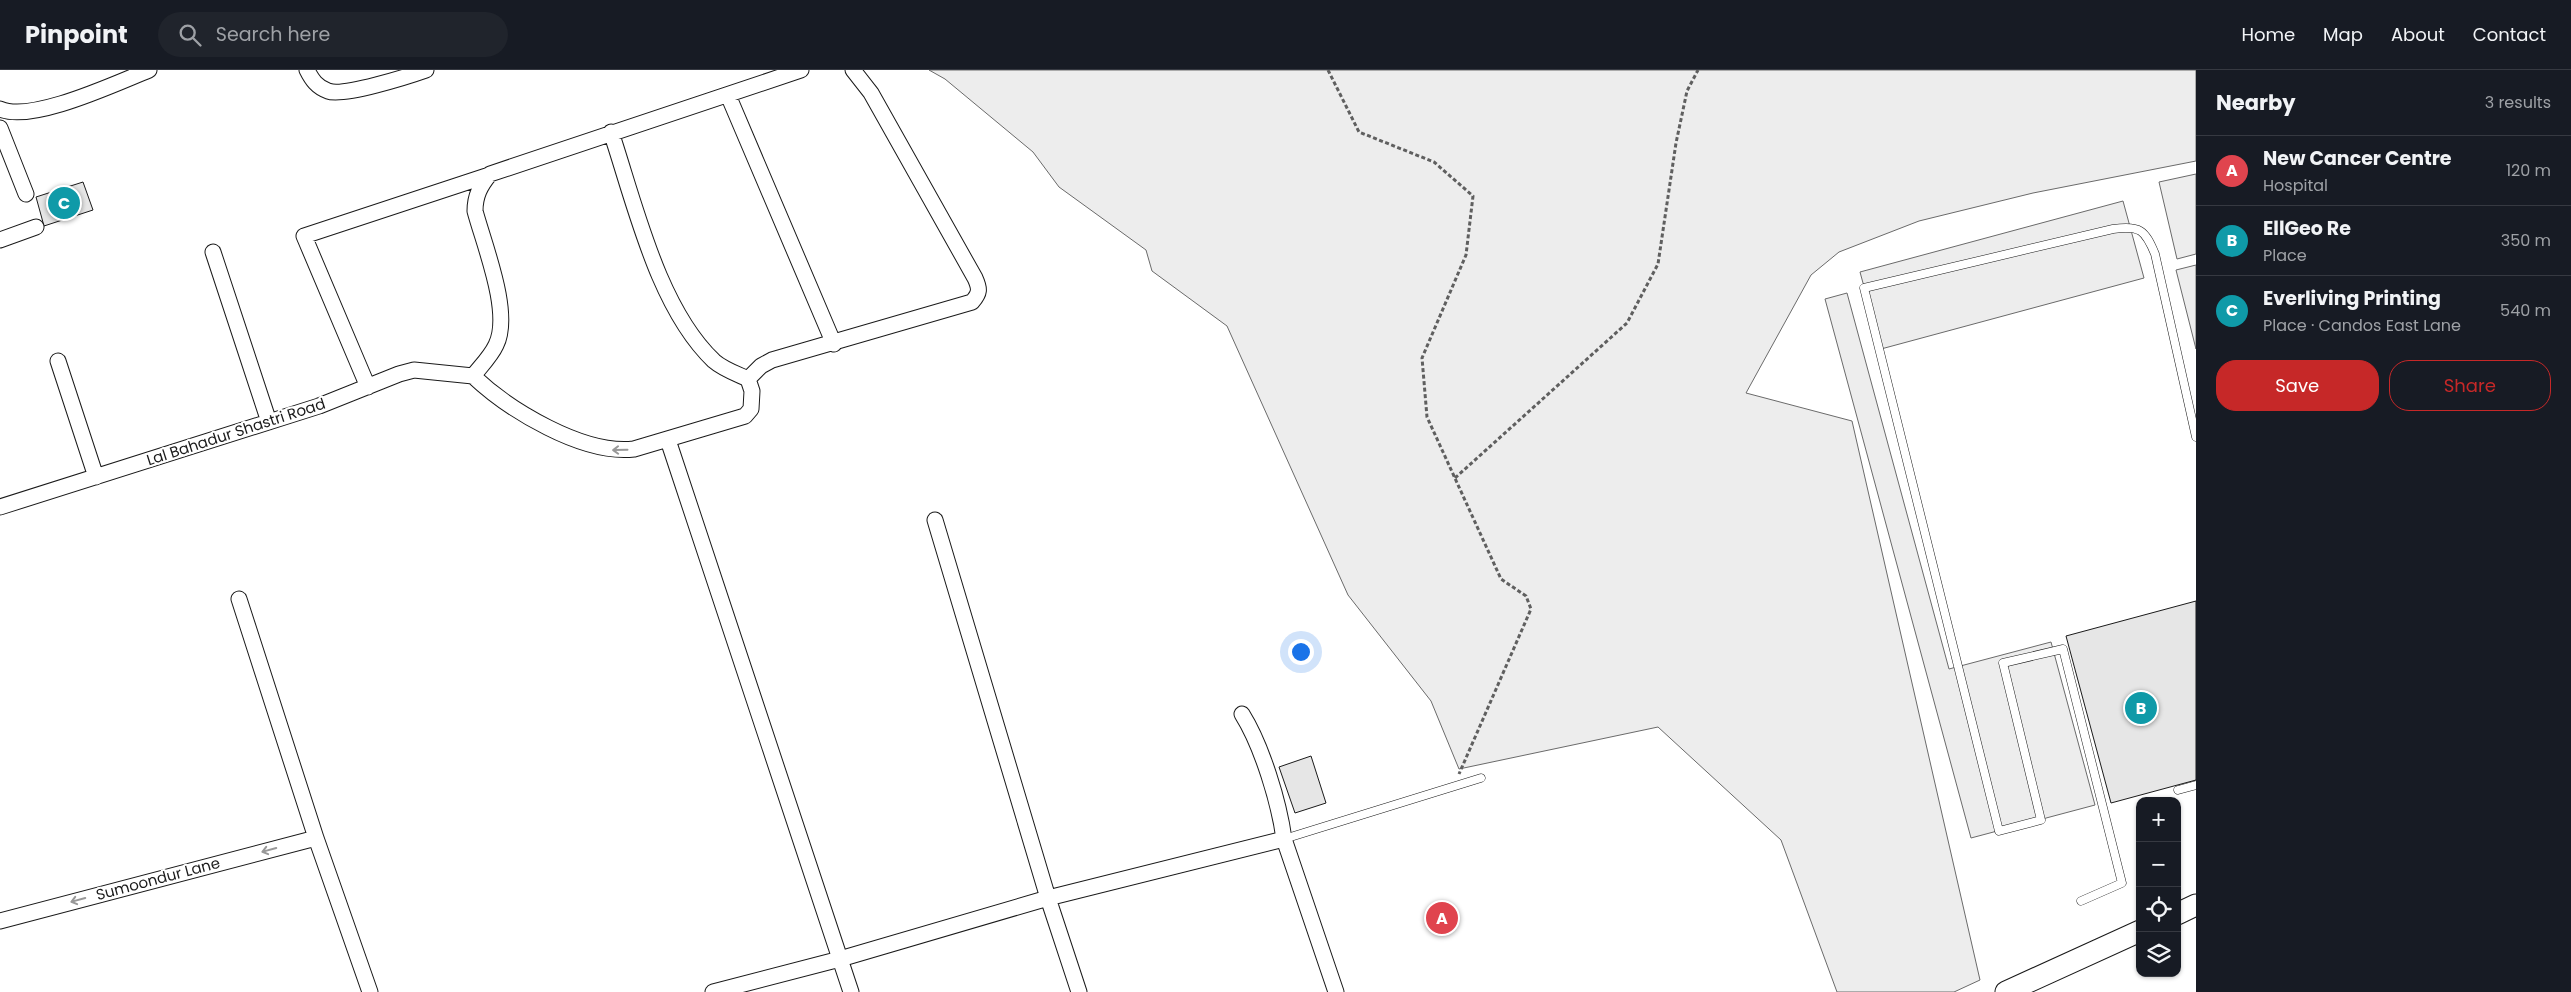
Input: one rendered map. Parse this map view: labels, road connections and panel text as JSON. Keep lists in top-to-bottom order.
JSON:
{
  "streets": {
    "street": ["Lal Bahadur Shastri Road", "Sumoondur Lane"]
  },
  "one_way": ["Sumoondur Lane"],
  "page": {
    "header": "Pinpoint",
    "search": "Search here",
    "nav": [
      "Home",
      "Map",
      "About",
      "Contact"
    ],
    "heading": ["Nearby", "3 results"],
    "list": [
      {
        "mark": "A",
        "name": "New Cancer Centre",
        "note": "Hospital",
        "value": "120 m"
      },
      {
        "mark": "B",
        "name": "EllGeo Re",
        "note": "Place",
        "value": "350 m"
      },
      {
        "mark": "C",
        "name": "Everliving Printing",
        "note": "Place · Candos East Lane",
        "value": "540 m"
      }
    ],
    "pins": ["C", "B", "A"],
    "buttons": ["Save", "Share"],
    "map_buttons": ["+", "−"]
  }
}
